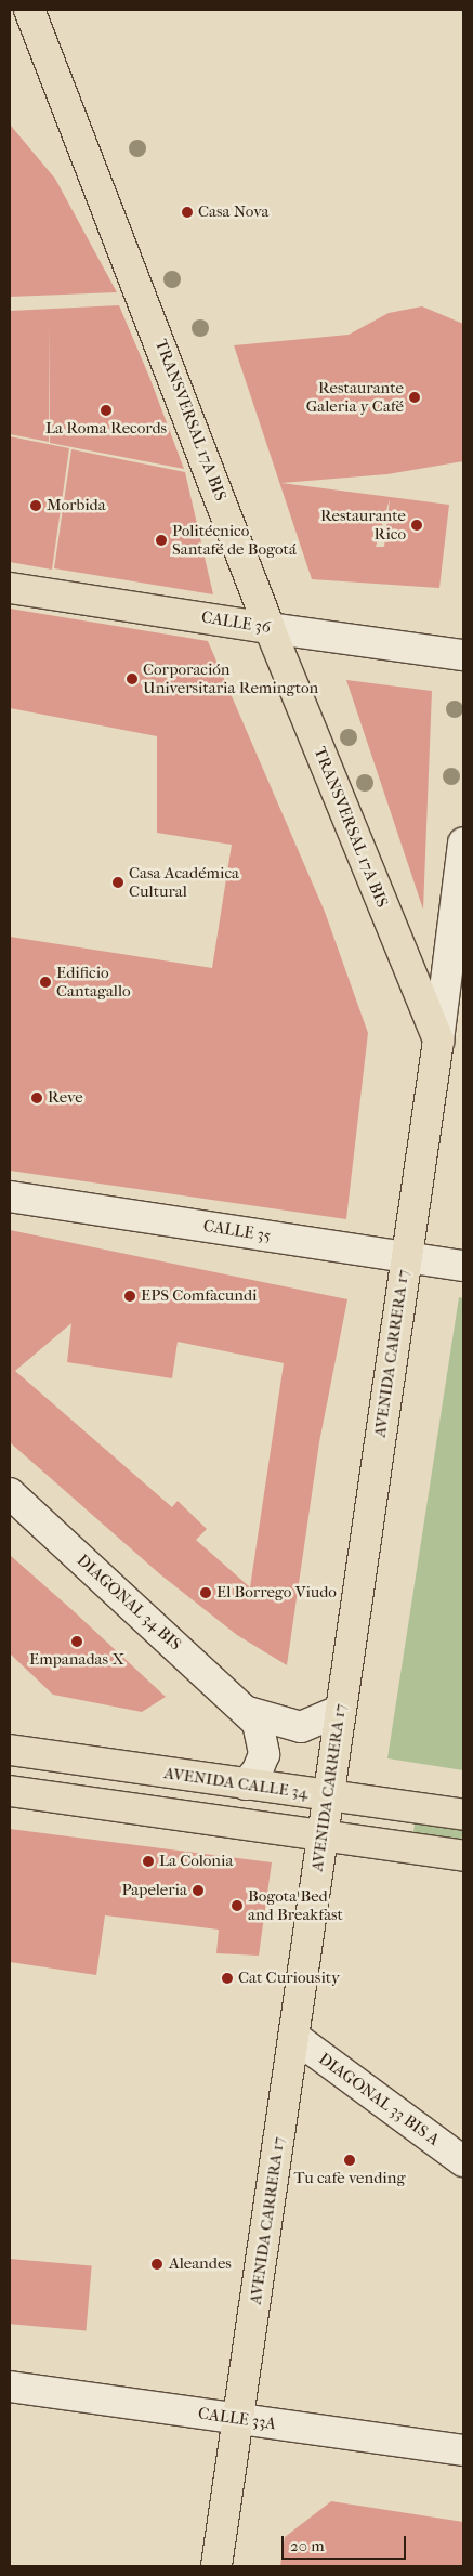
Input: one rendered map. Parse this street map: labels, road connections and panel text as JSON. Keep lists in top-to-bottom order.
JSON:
{
  "streets": {
    "main road": [
      "TRANSVERSAL 17A BIS",
      "CALLE 36",
      "AVENIDA CARRERA 17",
      "AVENIDA CALLE 34"
    ],
    "street": [
      "CALLE 35",
      "DIAGONAL 34 BIS",
      "DIAGONAL 33 BIS A",
      "CALLE 33A"
    ]
  },
  "crossings": [
    ["TRANSVERSAL 17A BIS", "CALLE 36"],
    ["TRANSVERSAL 17A BIS", "AVENIDA CARRERA 17"],
    ["CALLE 35", "AVENIDA CARRERA 17"],
    ["AVENIDA CARRERA 17", "DIAGONAL 34 BIS"],
    ["AVENIDA CARRERA 17", "AVENIDA CALLE 34"],
    ["AVENIDA CARRERA 17", "DIAGONAL 33 BIS A"],
    ["AVENIDA CARRERA 17", "CALLE 33A"],
    ["DIAGONAL 34 BIS", "AVENIDA CALLE 34"]
  ],
  "places": [
    "Casa Nova",
    "Restaurante Galeria y Café",
    "La Roma Records",
    "Morbida",
    "Restaurante Rico",
    "Politécnico Santafé de Bogotá",
    "Corporación Universitaria Remington",
    "Casa Académica Cultural",
    "Edificio Cantagallo",
    "Reve",
    "EPS Comfacundi",
    "El Borrego Viudo",
    "Empanadas X",
    "La Colonia",
    "Papeleria",
    "Bogota Bed and Breakfast",
    "Cat Curiousity",
    "Tu cafe vending",
    "Aleandes"
  ],
  "scale_bar": "20 m"
}
